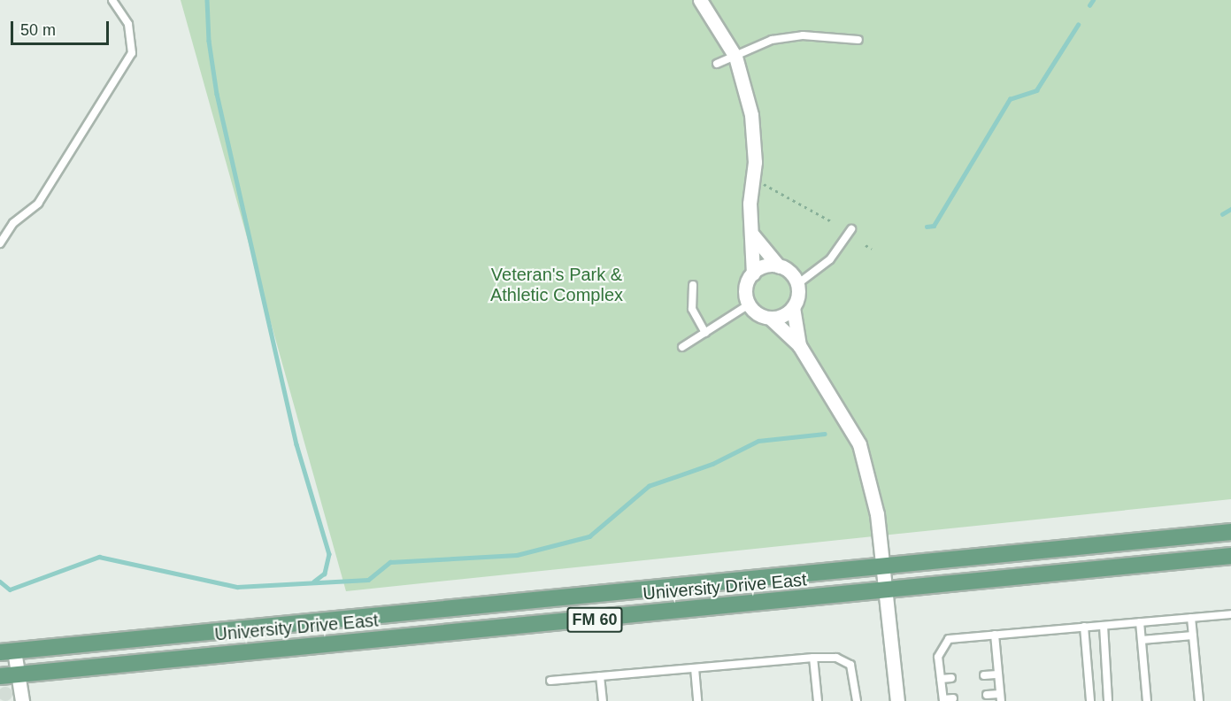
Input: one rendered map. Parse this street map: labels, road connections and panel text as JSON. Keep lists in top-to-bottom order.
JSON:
{
  "streets": {
    "main road": ["University Drive East", "FM 60"]
  },
  "parks": ["Veteran's Park & Athletic Complex"],
  "scale_bar": "50 m"
}
